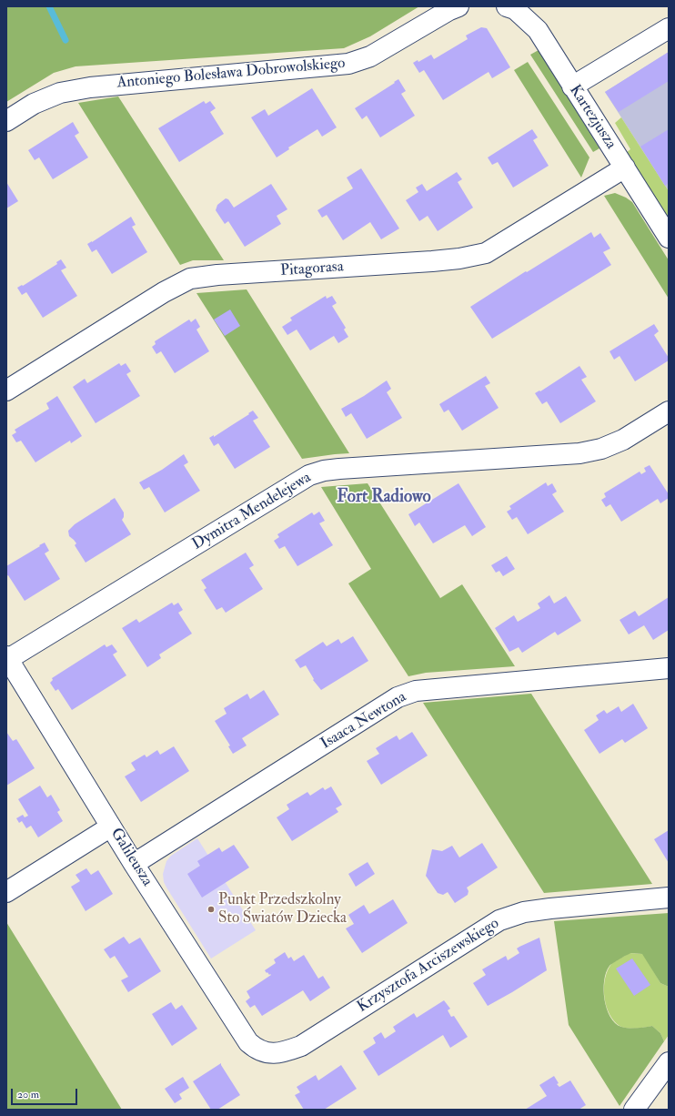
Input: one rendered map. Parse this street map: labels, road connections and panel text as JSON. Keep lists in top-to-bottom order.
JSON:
{
  "streets": {
    "street": [
      "Antoniego Bolesława Dobrowolskiego",
      "Kartezjusza",
      "Pitagorasa",
      "Dymitra Mendelejewa",
      "Isaaca Newtona",
      "Galileusza",
      "Krzysztofa Arciszewskiego"
    ]
  },
  "crossings": [
    ["Kartezjusza", "Pitagorasa"],
    ["Dymitra Mendelejewa", "Galileusza"],
    ["Isaaca Newtona", "Galileusza"],
    ["Galileusza", "Krzysztofa Arciszewskiego"]
  ],
  "districts": ["Fort Radiowo"],
  "places": ["Punkt Przedszkolny Sto Światów Dziecka"],
  "scale_bar": "20 m"
}
